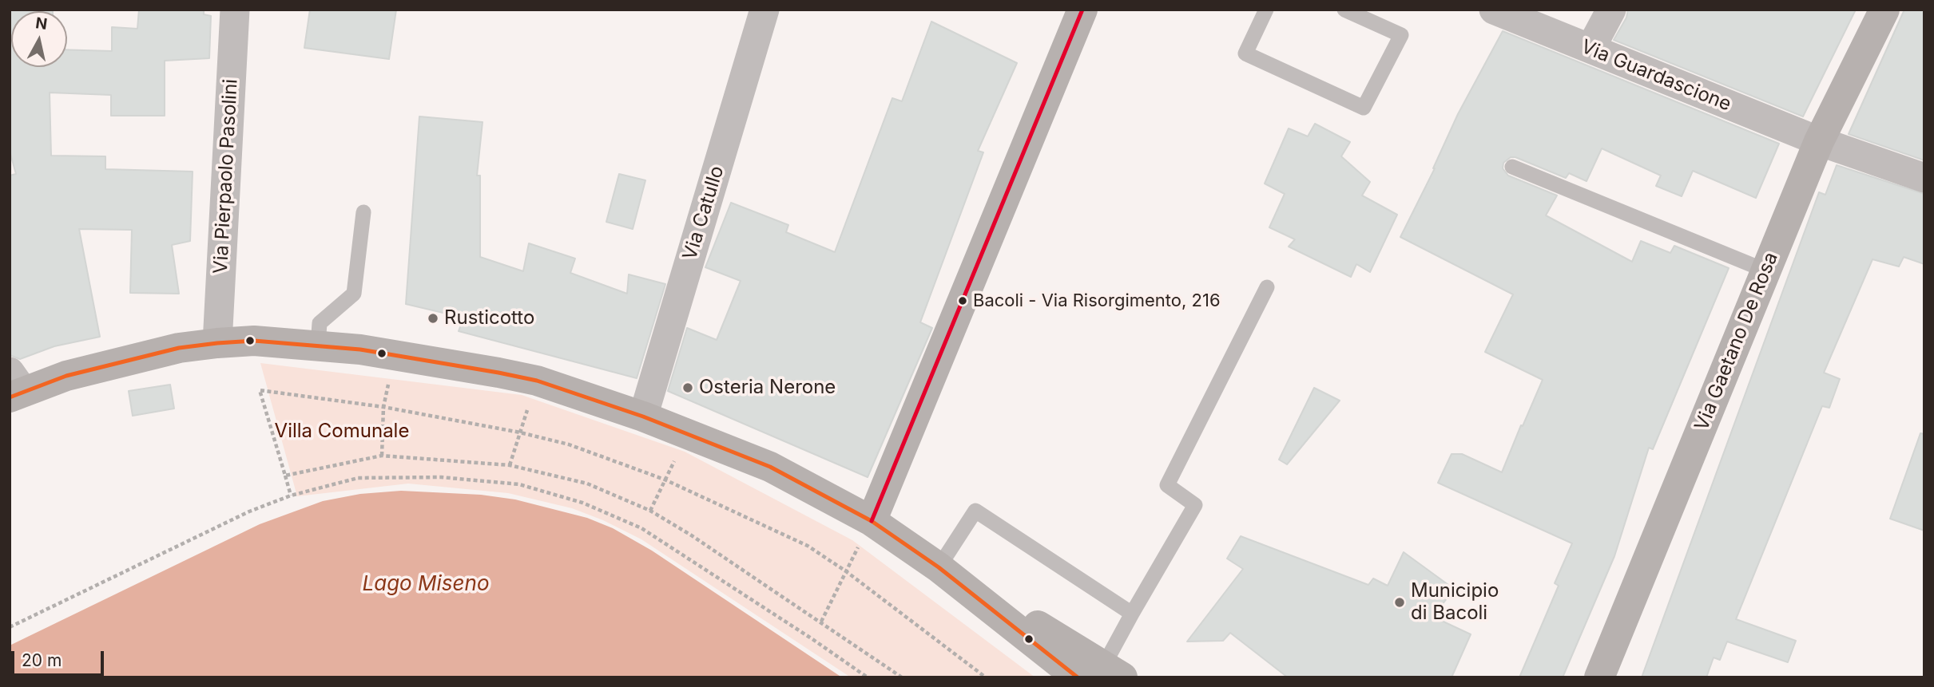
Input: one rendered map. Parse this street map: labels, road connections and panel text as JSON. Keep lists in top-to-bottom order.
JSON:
{
  "streets": {
    "main road": ["Via Gaetano De Rosa"],
    "street": ["Via Guardascione", "Via Pierpaolo Pasolini", "Via Catullo"]
  },
  "crossings": [
    ["Via Guardascione", "Via Gaetano De Rosa"]
  ],
  "water": ["Lago Miseno"],
  "parks": ["Villa Comunale"],
  "places": [
    "Bacoli - Via Risorgimento, 216",
    "Rusticotto",
    "Osteria Nerone",
    "Municipio di Bacoli"
  ],
  "scale_bar": "20 m",
  "north": "top"
}
